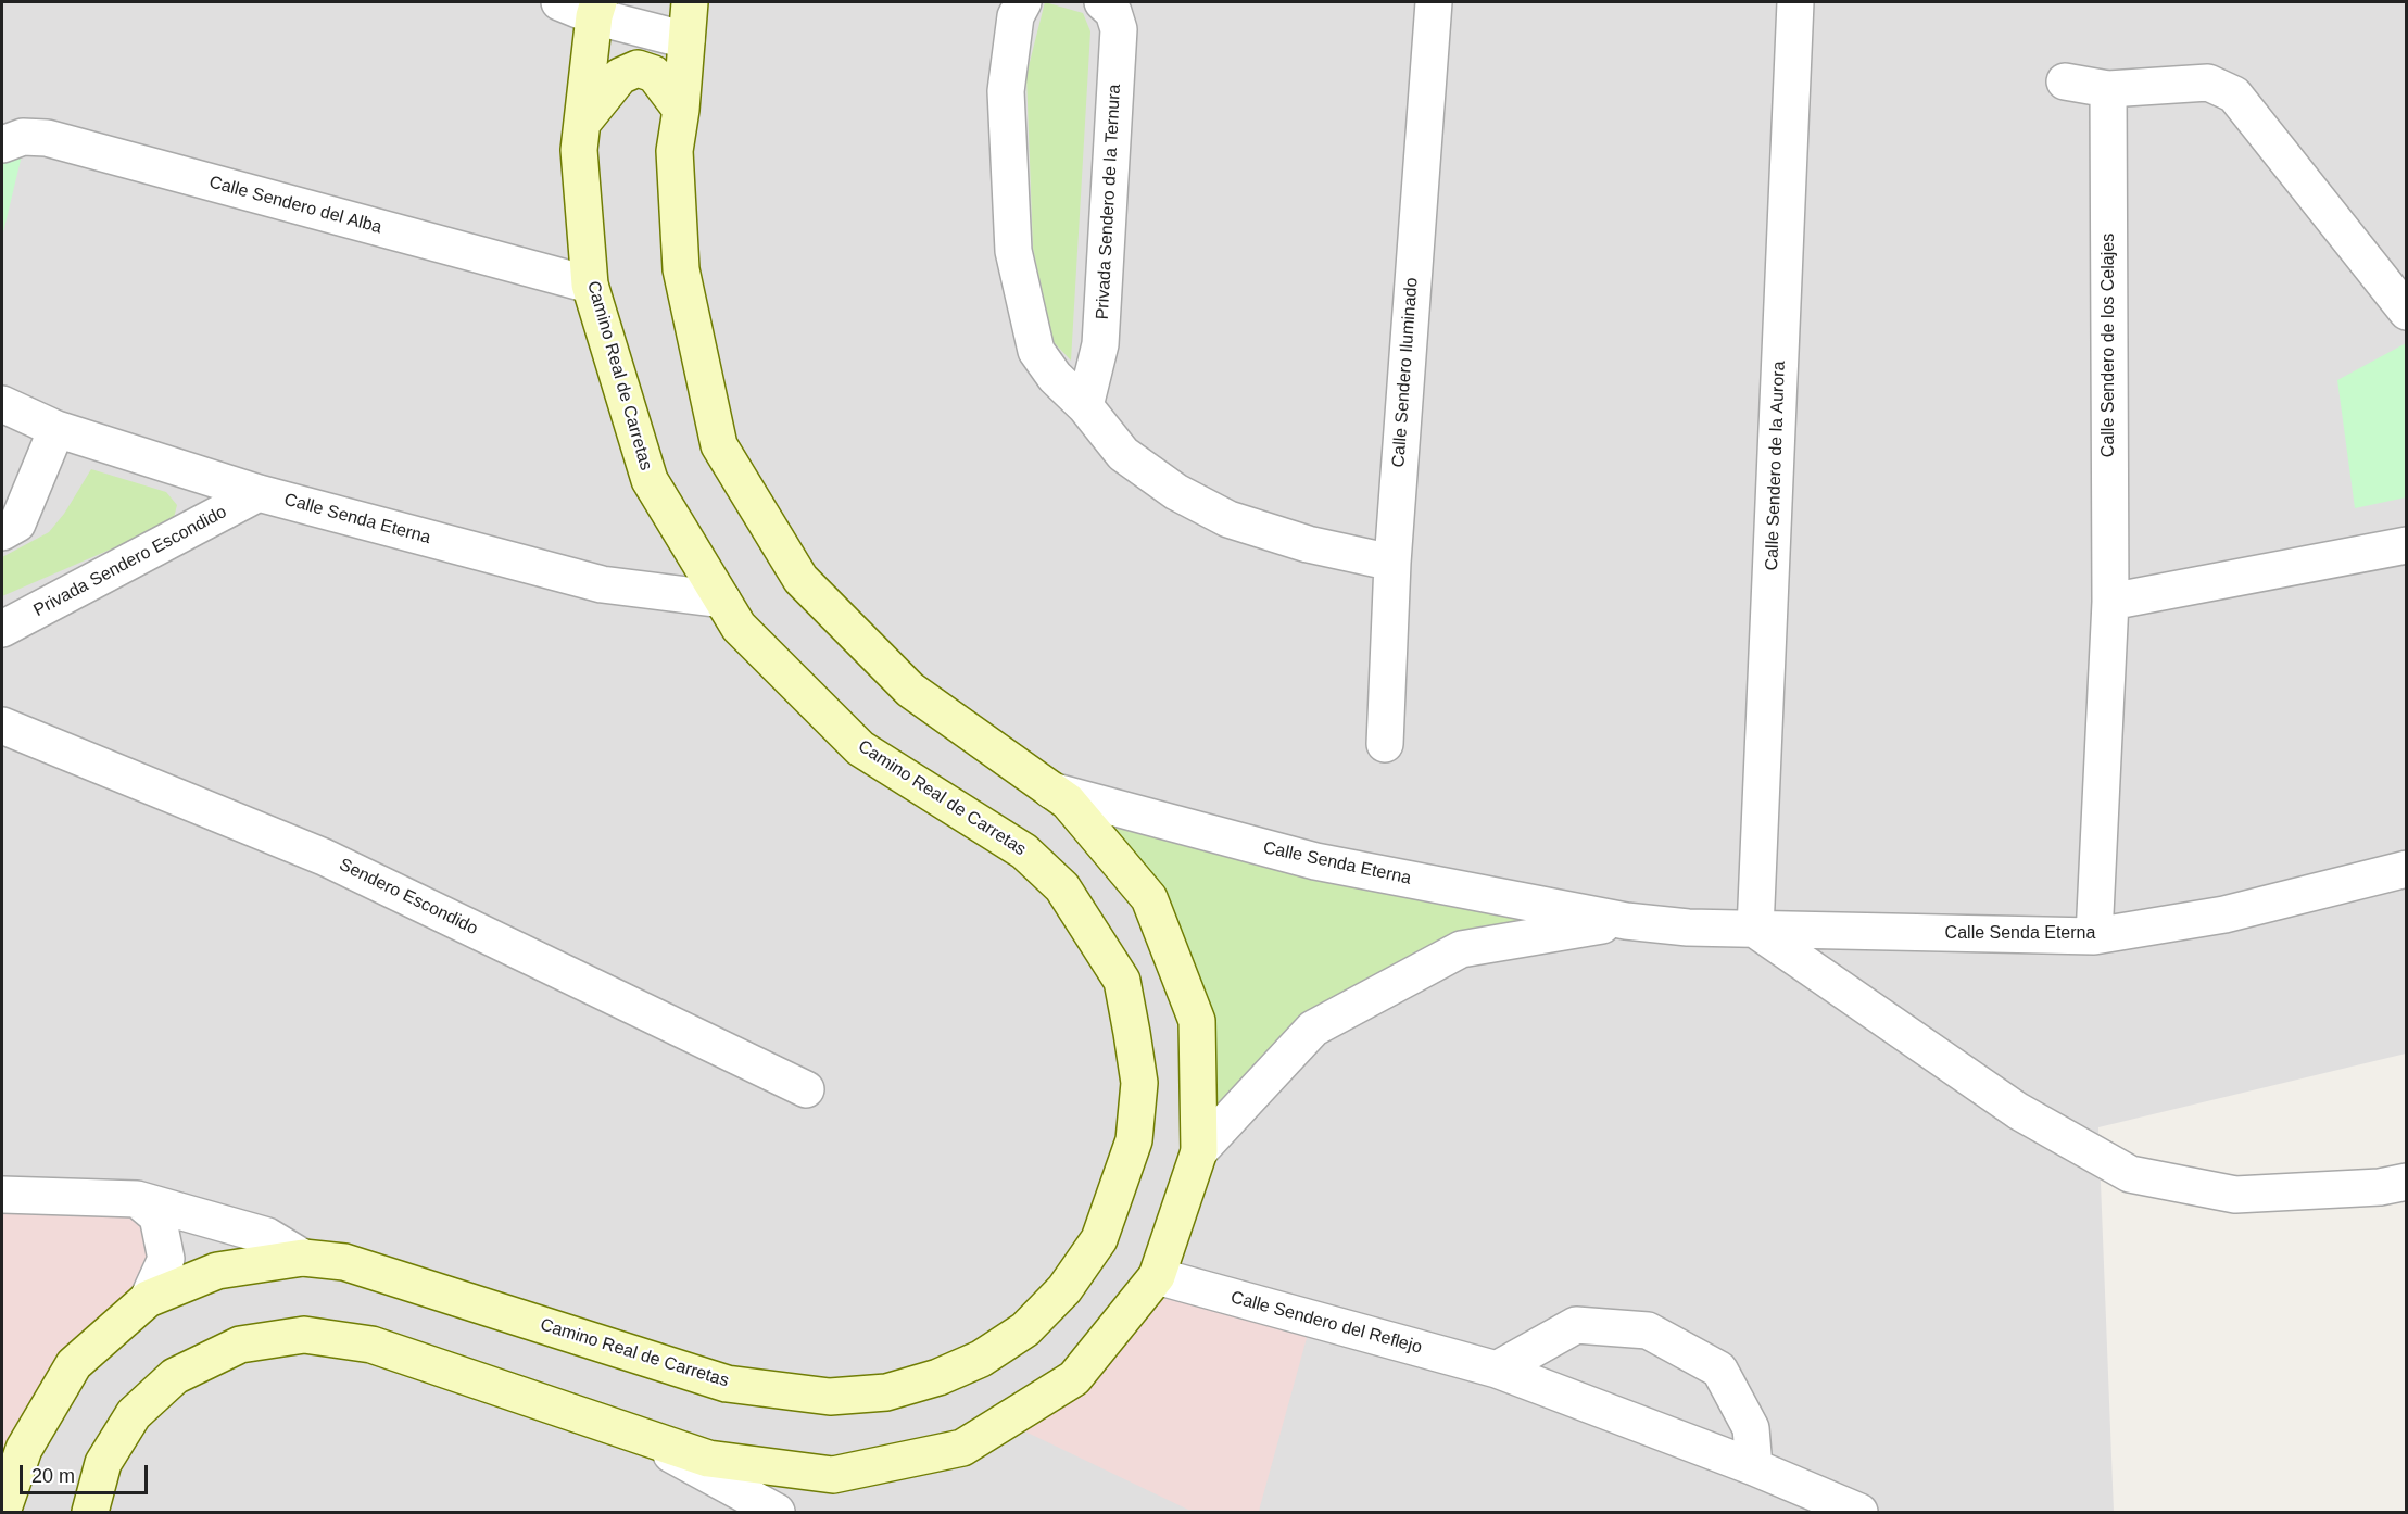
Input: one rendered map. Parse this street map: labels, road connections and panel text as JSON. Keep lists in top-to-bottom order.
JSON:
{
  "streets": {
    "street": [
      "Privada Sendero de la Ternura",
      "Calle Sendero del Alba",
      "Calle Sendero de los Celajes",
      "Calle Sendero Iluminado",
      "Camino Real de Carretas",
      "Calle Sendero de la Aurora",
      "Calle Senda Eterna",
      "Privada Sendero Escondido",
      "Sendero Escondido",
      "Calle Sendero del Reflejo"
    ]
  },
  "crossings": [
    ["Calle Sendero del Alba", "Camino Real de Carretas"],
    ["Calle Sendero de los Celajes", "Calle Senda Eterna"],
    ["Camino Real de Carretas", "Calle Senda Eterna"],
    ["Calle Sendero de la Aurora", "Calle Senda Eterna"],
    ["Calle Senda Eterna", "Privada Sendero Escondido"]
  ],
  "scale_bar": "20 m"
}
